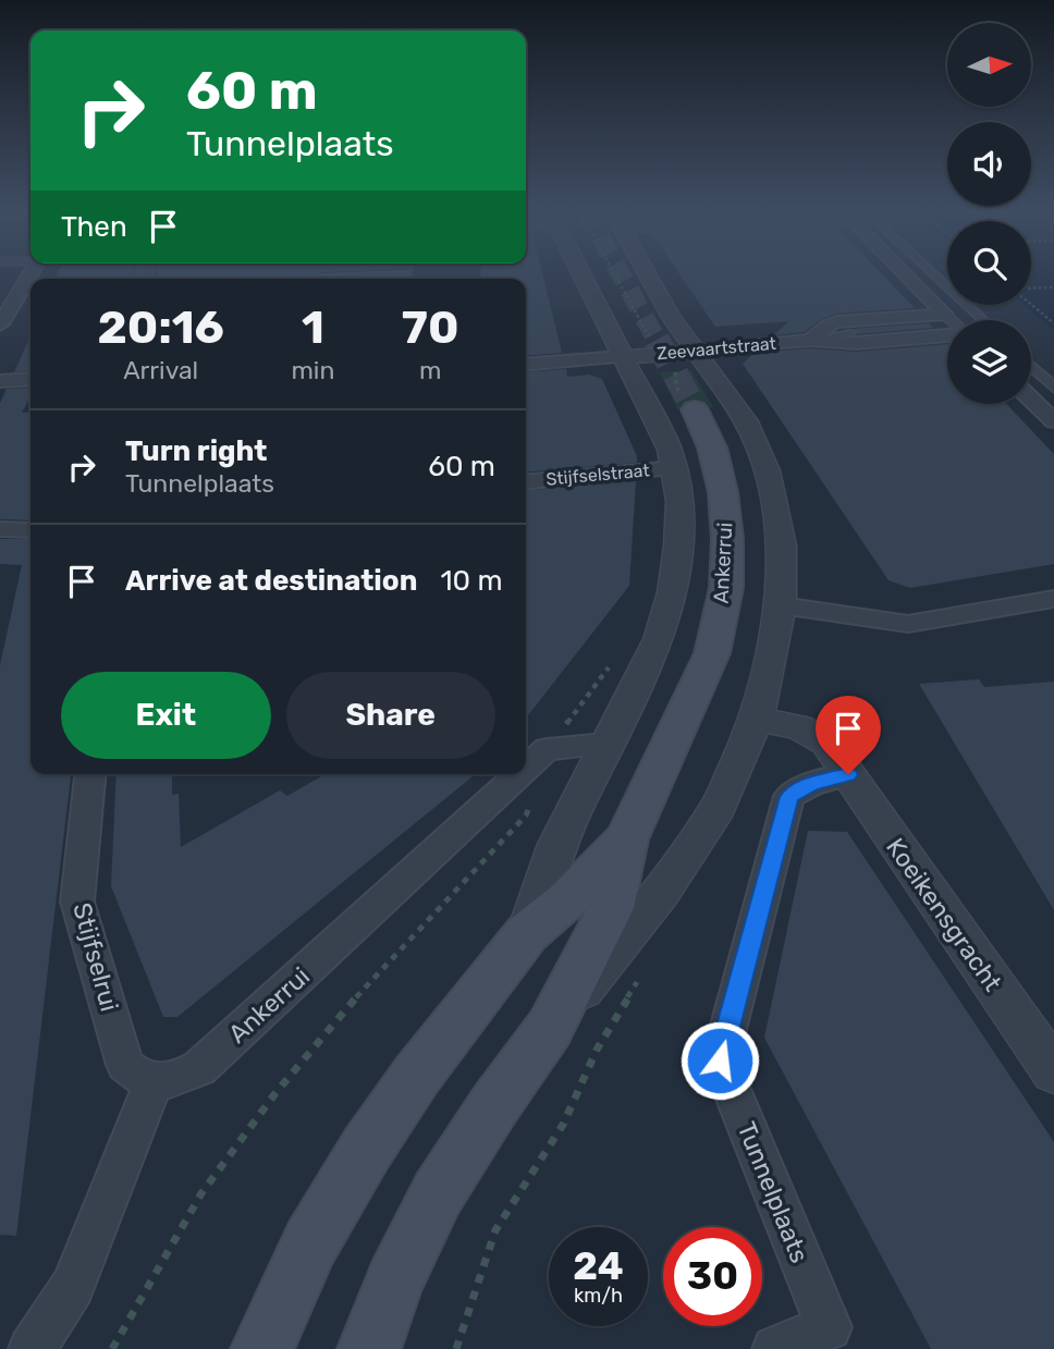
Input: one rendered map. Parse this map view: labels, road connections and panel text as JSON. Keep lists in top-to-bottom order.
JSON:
{
  "streets": {
    "main road": ["Ankerrui"],
    "street": [
      "Zeevaartstraat",
      "Stijfselstraat",
      "Koeikensgracht",
      "Stijfselrui",
      "Tunnelplaats"
    ]
  },
  "crossings": [
    ["Zeevaartstraat", "Ankerrui"],
    ["Stijfselstraat", "Ankerrui"],
    ["Ankerrui", "Stijfselrui"],
    ["Koeikensgracht", "Tunnelplaats"]
  ],
  "north": "right",
  "page": {
    "turn": ["60 m", "Tunnelplaats"],
    "then": "Then",
    "eta": [
      "20:16",
      "Arrival",
      "1",
      "min",
      "70",
      "m"
    ],
    "list": [
      {
        "name": "Turn right",
        "note": "Tunnelplaats",
        "value": "60 m"
      },
      {
        "name": "Arrive at destination",
        "value": "10 m"
      }
    ],
    "buttons": ["Exit", "Share"],
    "speed": "24 km/h",
    "limit": "30"
  }
}
